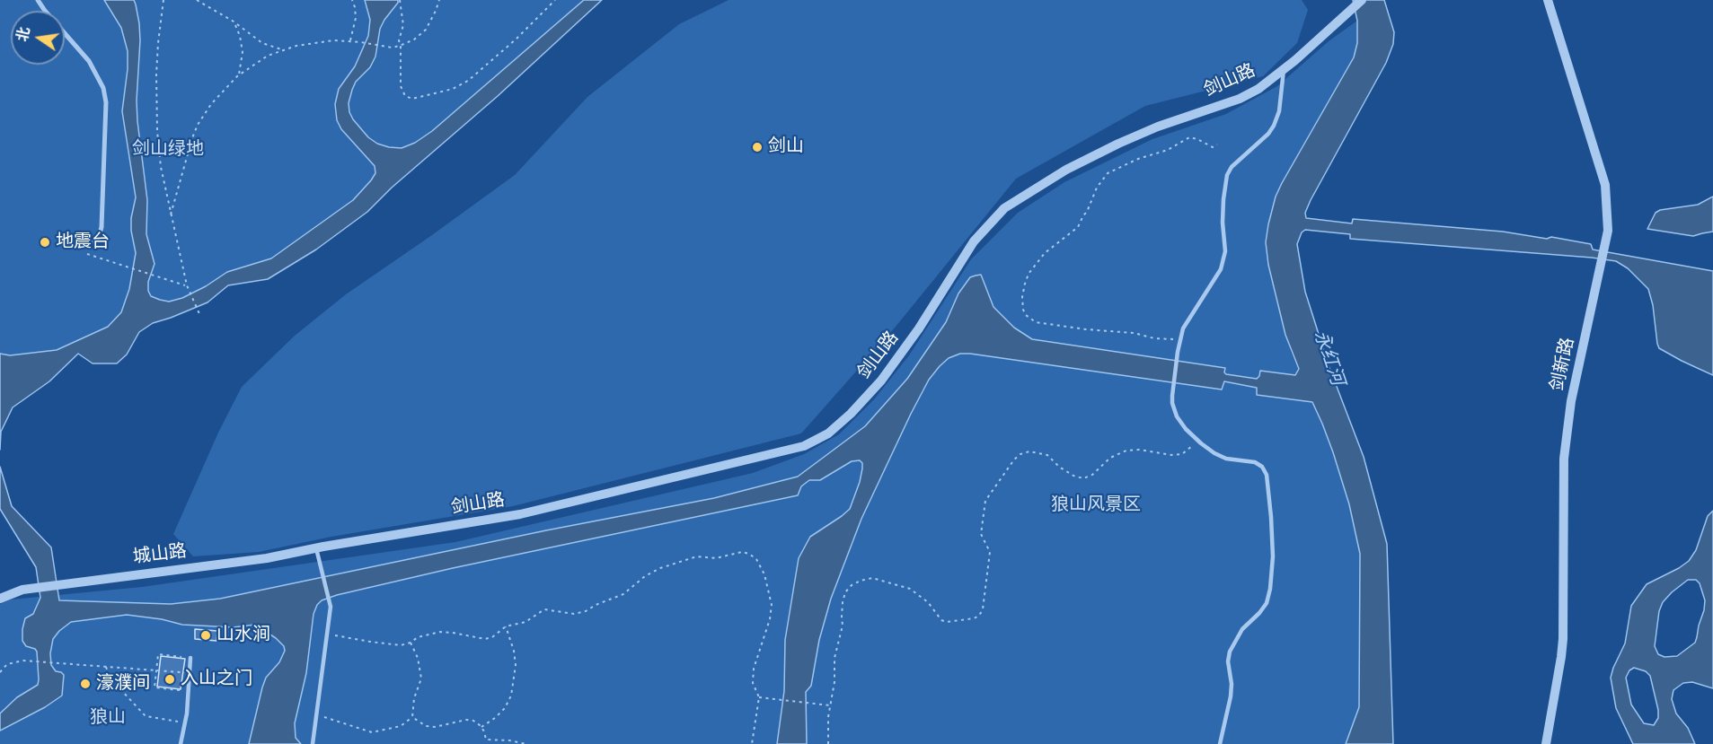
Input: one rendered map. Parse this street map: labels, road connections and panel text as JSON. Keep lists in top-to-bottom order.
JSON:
{
  "streets": {
    "street": ["剑山路", "剑新路", "城山路"]
  },
  "crossings": [
    ["剑山路", "城山路"]
  ],
  "water": ["永红河"],
  "parks": ["剑山绿地", "狼山风景区", "狼山"],
  "places": [
    "剑山",
    "地震台",
    "山水涧",
    "入山之门",
    "濠濮间"
  ],
  "north": "left"
}
